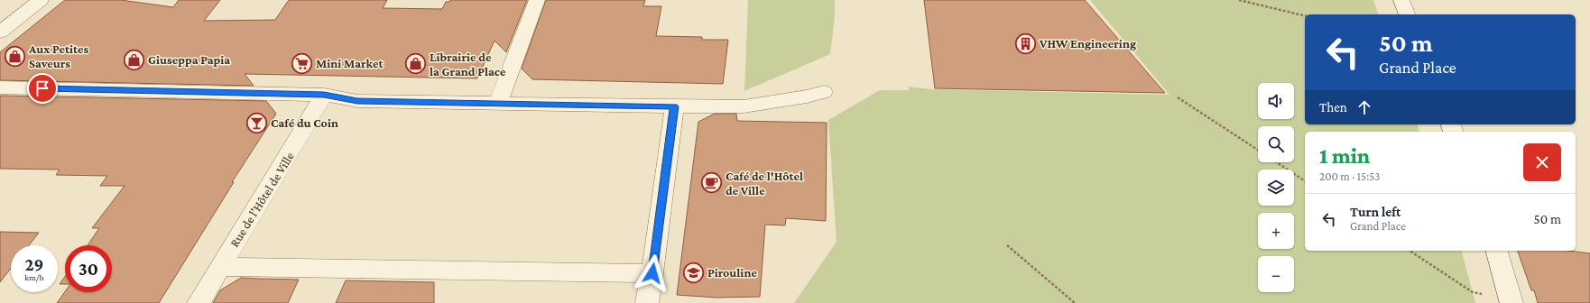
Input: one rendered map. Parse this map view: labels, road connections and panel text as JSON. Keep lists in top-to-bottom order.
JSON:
{
  "streets": {
    "street": ["Rue de l'Hôtel de Ville"]
  },
  "places": {
    "building": ["VHW Engineering"],
    "shop": ["Aux Petites Saveurs", "Giuseppa Papia", "Librairie de la Grand Place"],
    "supermarket": ["Mini Market"],
    "bar": ["Café du Coin"],
    "cafe": ["Café de l'Hôtel de Ville"],
    "school or university": ["Pirouline"]
  },
  "page": {
    "turn": ["50 m", "Grand Place"],
    "map_buttons": ["+", "−"],
    "then": "Then",
    "heading": ["1 min", "200 m · 15:53"],
    "list": [
      {
        "name": "Turn left",
        "note": "Grand Place",
        "value": "50 m"
      }
    ],
    "speed": "29 km/h",
    "limit": "30"
  }
}
